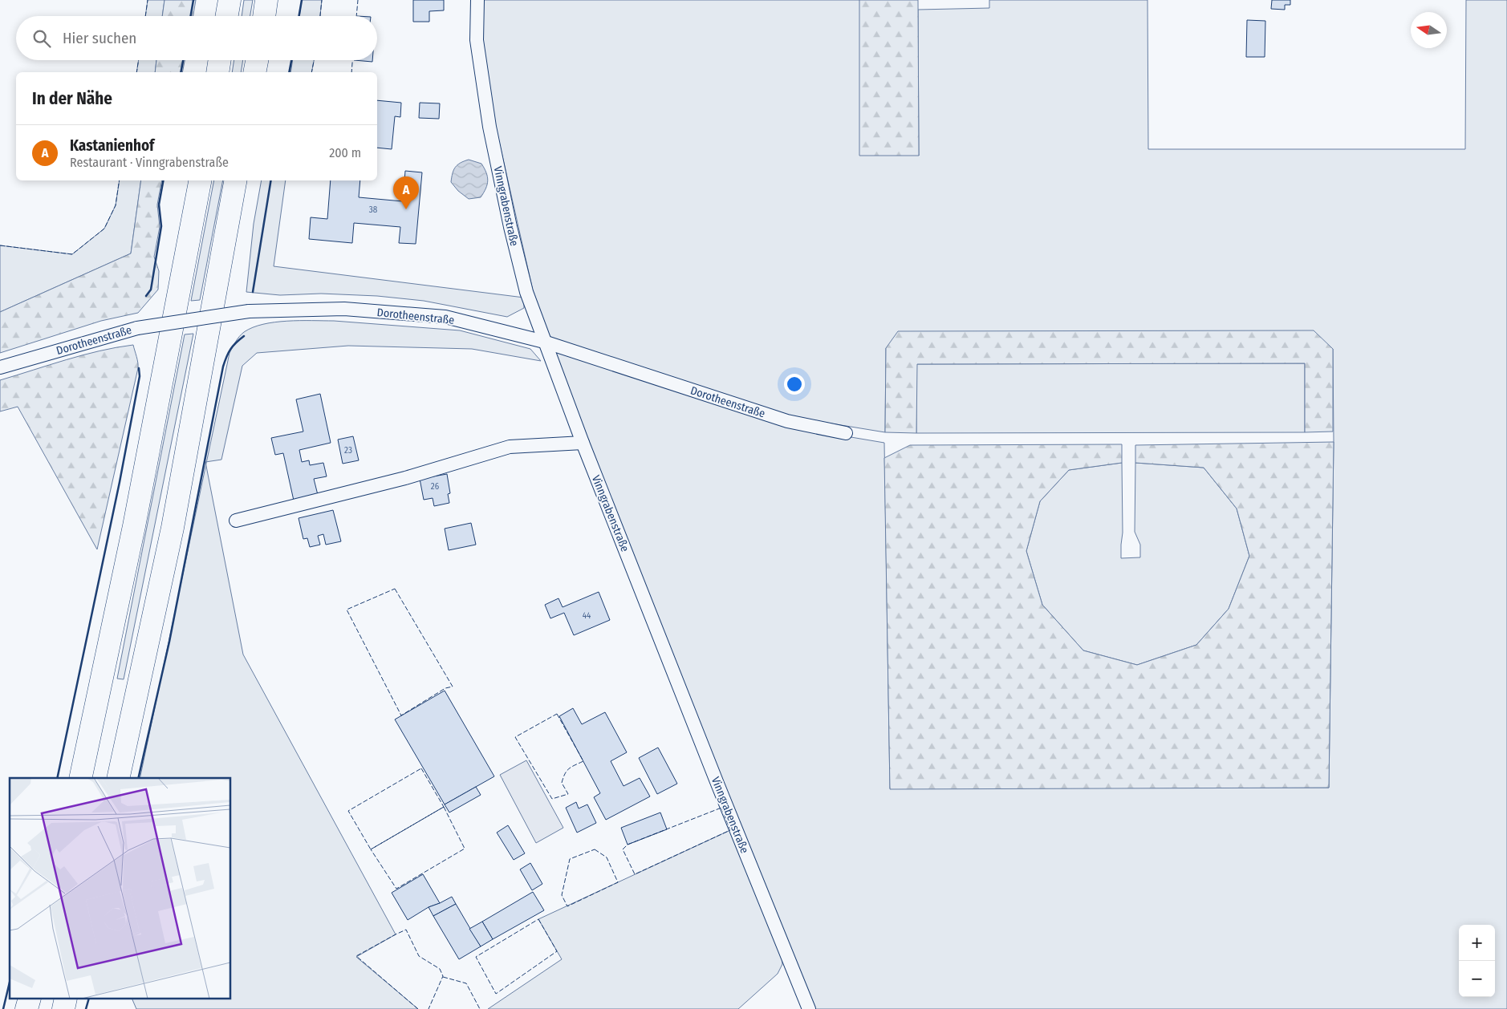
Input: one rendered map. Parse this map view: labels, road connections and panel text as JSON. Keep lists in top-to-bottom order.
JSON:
{
  "streets": {
    "street": ["Vinngrabenstraße", "Dorotheenstraße"]
  },
  "crossings": [
    ["Vinngrabenstraße", "Dorotheenstraße"]
  ],
  "house_numbers": [
    "38",
    "23",
    "26",
    "44"
  ],
  "north": "left",
  "page": {
    "search": "Hier suchen",
    "heading": "In der Nähe",
    "list": [
      {
        "mark": "A",
        "name": "Kastanienhof",
        "note": "Restaurant · Vinngrabenstraße",
        "value": "200 m"
      }
    ],
    "pins": "A",
    "map_buttons": ["+", "−"]
  }
}
